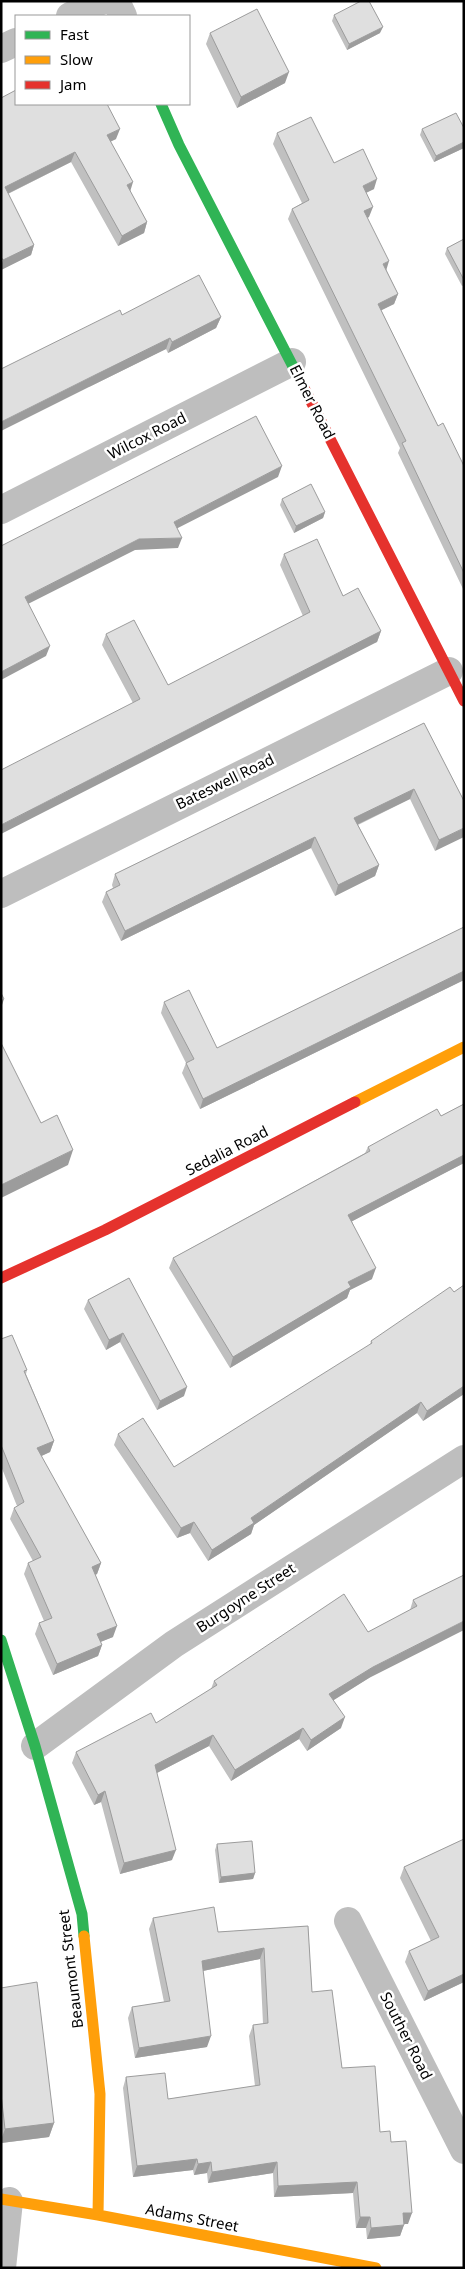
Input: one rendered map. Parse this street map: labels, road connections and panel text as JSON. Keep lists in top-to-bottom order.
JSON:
{
  "streets": {
    "street": [
      "Elmer Road",
      "Wilcox Road",
      "Bateswell Road",
      "Sedalia Road",
      "Burgoyne Street",
      "Beaumont Street",
      "Souther Road",
      "Adams Street"
    ]
  },
  "crossings": [
    ["Elmer Road", "Wilcox Road"],
    ["Elmer Road", "Bateswell Road"],
    ["Burgoyne Street", "Beaumont Street"],
    ["Beaumont Street", "Adams Street"]
  ],
  "legend": ["Fast", "Slow", "Jam"]
}
